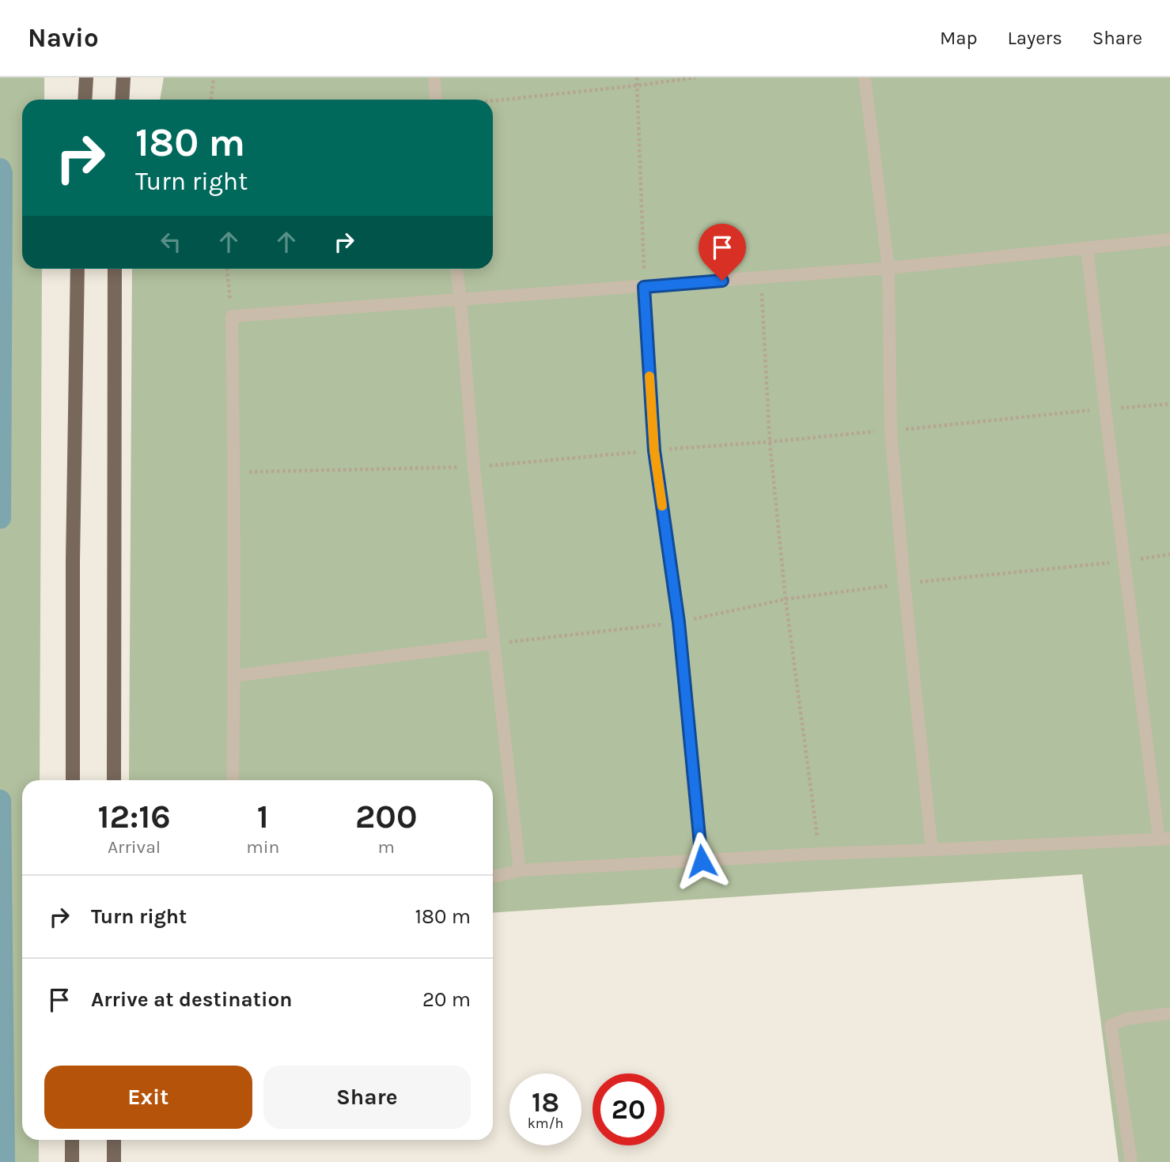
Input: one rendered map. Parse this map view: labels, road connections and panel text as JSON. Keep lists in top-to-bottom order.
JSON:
{
  "page": {
    "header": "Navio",
    "nav": ["Map", "Layers", "Share"],
    "turn": ["180 m", "Turn right"],
    "eta": [
      "12:16",
      "Arrival",
      "1",
      "min",
      "200",
      "m"
    ],
    "list": [
      {
        "name": "Turn right",
        "value": "180 m"
      },
      {
        "name": "Arrive at destination",
        "value": "20 m"
      }
    ],
    "buttons": ["Exit", "Share"],
    "speed": "18 km/h",
    "limit": "20"
  }
}
